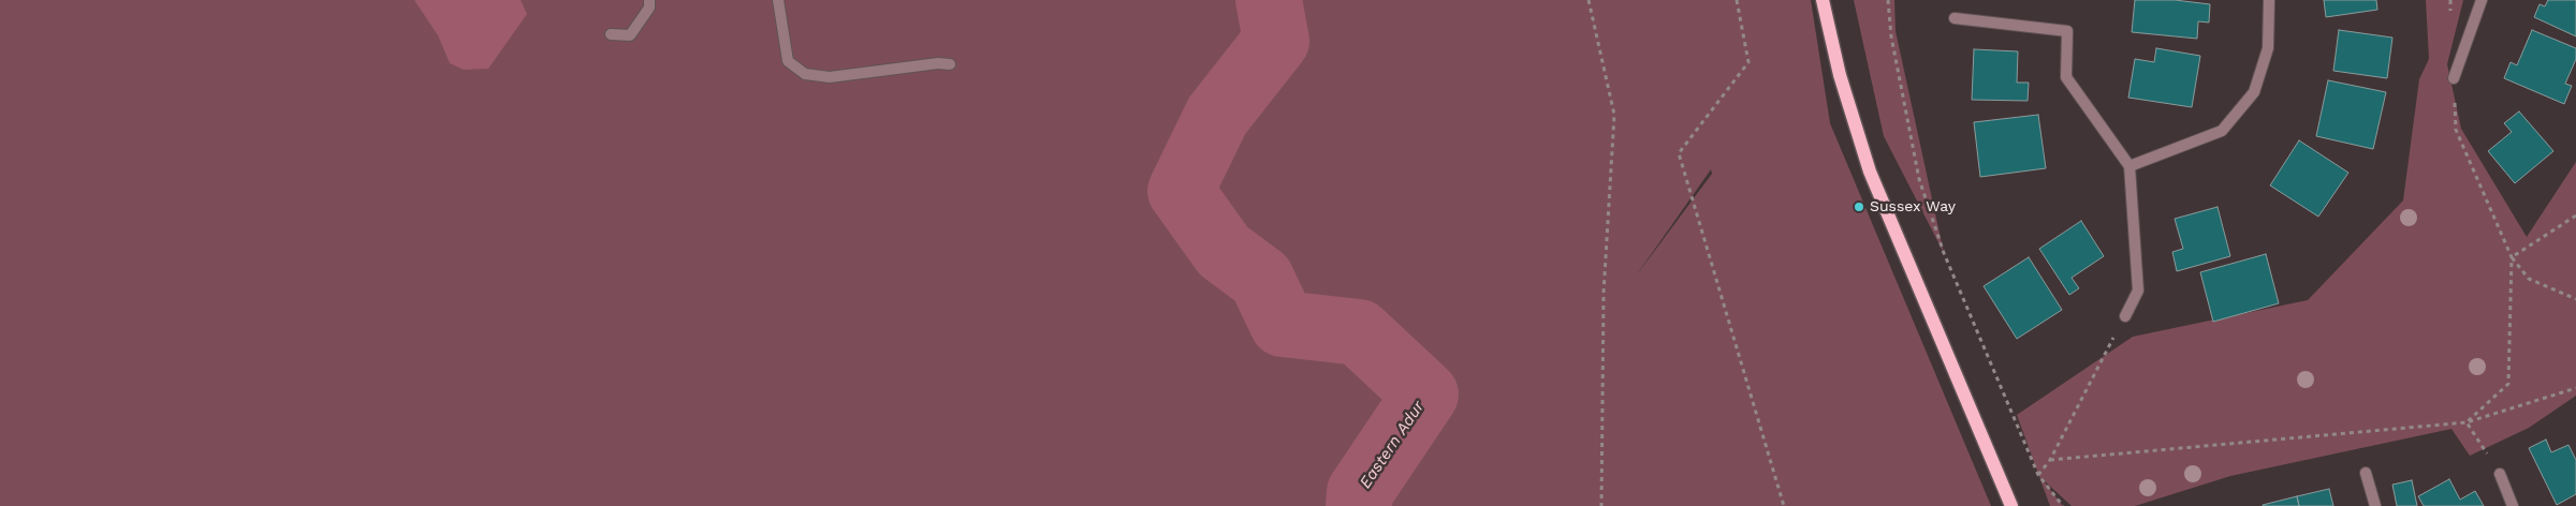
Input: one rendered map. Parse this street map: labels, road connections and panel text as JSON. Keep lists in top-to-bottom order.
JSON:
{
  "water": ["Eastern Adur"],
  "places": ["Sussex Way"]
}
